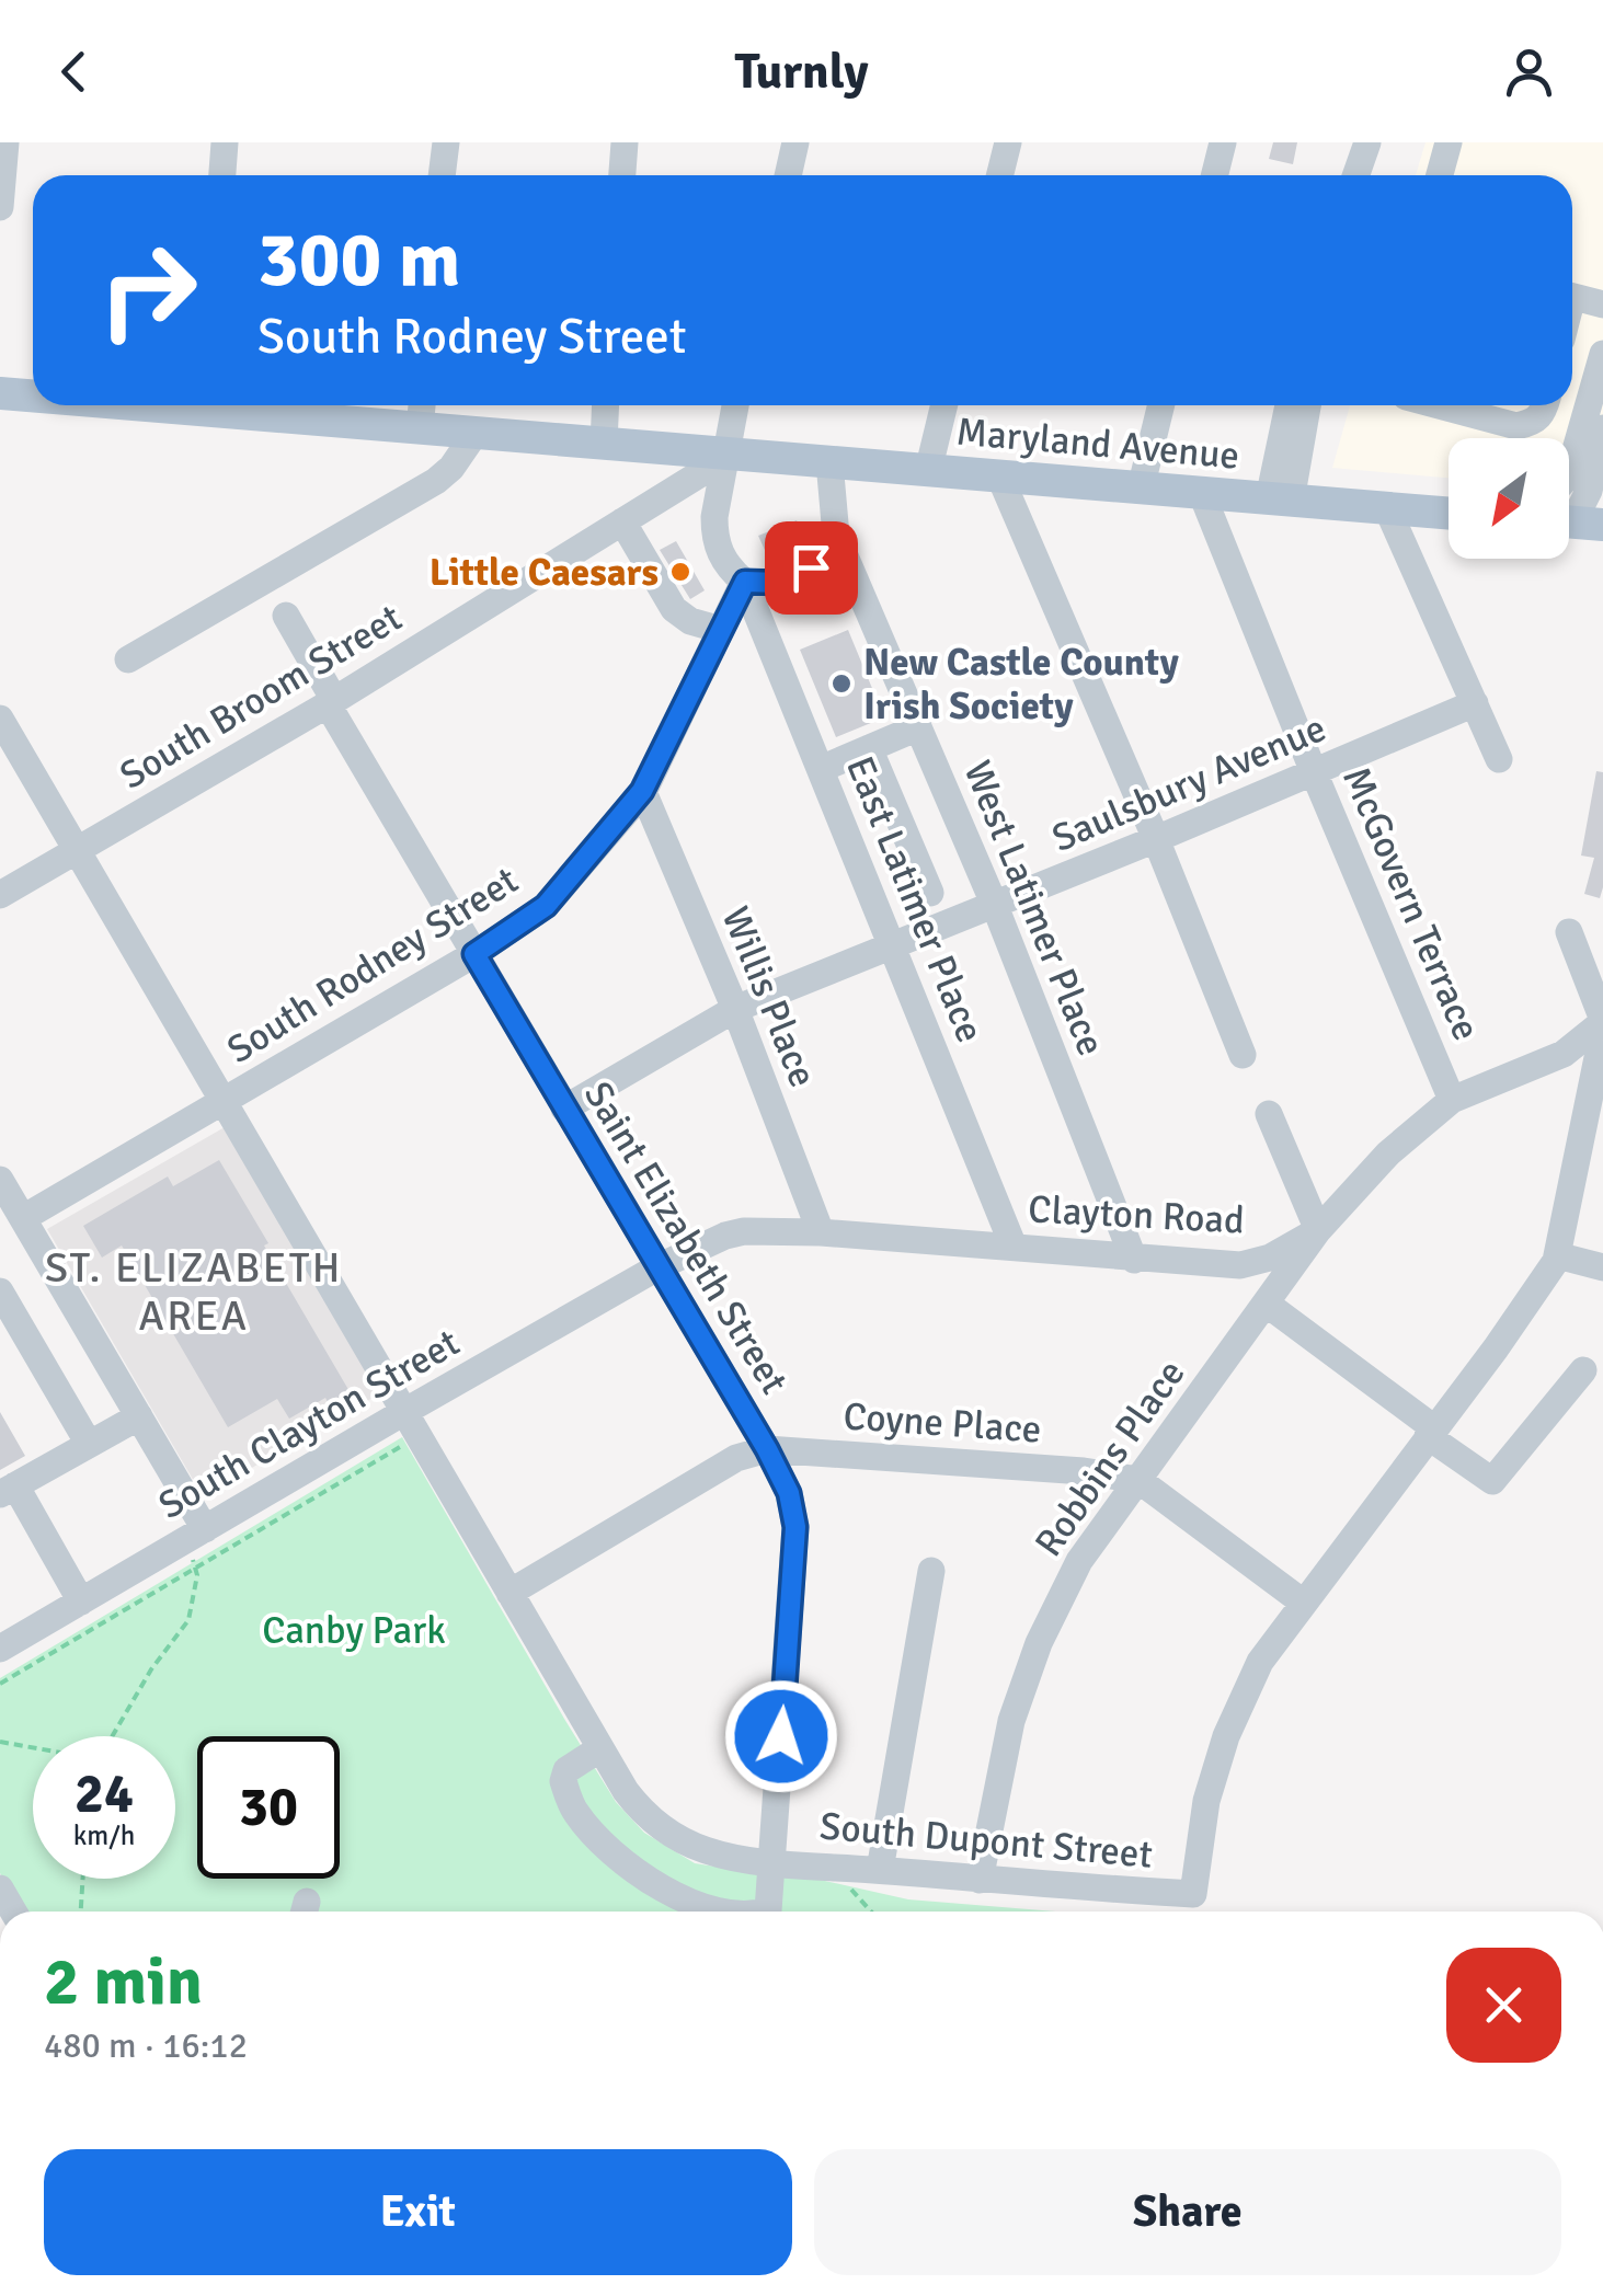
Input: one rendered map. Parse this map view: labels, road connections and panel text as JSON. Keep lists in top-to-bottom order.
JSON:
{
  "streets": {
    "main road": ["Maryland Avenue"],
    "street": [
      "South Broom Street",
      "Saulsbury Avenue",
      "East Latimer Place",
      "McGovern Terrace",
      "West Latimer Place",
      "South Rodney Street",
      "Willis Place",
      "Clayton Road",
      "Saint Elizabeth Street",
      "Coyne Place",
      "South Clayton Street",
      "Robbins Place",
      "South Dupont Street"
    ]
  },
  "crossings": [
    ["Maryland Avenue", "South Broom Street"],
    ["Maryland Avenue", "East Latimer Place"],
    ["Maryland Avenue", "McGovern Terrace"],
    ["Maryland Avenue", "West Latimer Place"],
    ["Maryland Avenue", "South Rodney Street"],
    ["South Broom Street", "East Latimer Place"],
    ["South Broom Street", "West Latimer Place"],
    ["South Broom Street", "South Rodney Street"],
    ["South Broom Street", "Saint Elizabeth Street"],
    ["Saulsbury Avenue", "East Latimer Place"],
    ["Saulsbury Avenue", "McGovern Terrace"],
    ["Saulsbury Avenue", "West Latimer Place"],
    ["Saulsbury Avenue", "Willis Place"],
    ["Saulsbury Avenue", "Saint Elizabeth Street"],
    ["East Latimer Place", "West Latimer Place"],
    ["East Latimer Place", "South Rodney Street"],
    ["East Latimer Place", "Clayton Road"],
    ["McGovern Terrace", "Clayton Road"],
    ["West Latimer Place", "South Rodney Street"],
    ["West Latimer Place", "Clayton Road"],
    ["South Rodney Street", "Willis Place"],
    ["South Rodney Street", "Saint Elizabeth Street"],
    ["Willis Place", "Clayton Road"],
    ["Clayton Road", "Saint Elizabeth Street"],
    ["Clayton Road", "South Clayton Street"],
    ["Clayton Road", "Robbins Place"],
    ["Saint Elizabeth Street", "Coyne Place"],
    ["Saint Elizabeth Street", "South Clayton Street"],
    ["Saint Elizabeth Street", "South Dupont Street"],
    ["Coyne Place", "Robbins Place"],
    ["Coyne Place", "South Dupont Street"],
    ["Robbins Place", "South Dupont Street"]
  ],
  "districts": ["ST. ELIZABETH AREA"],
  "parks": ["Canby Park"],
  "places": ["Little Caesars", "New Castle County Irish Society"],
  "north": "bottom left",
  "page": {
    "header": "Turnly",
    "turn": ["300 m", "South Rodney Street"],
    "speed": "24 km/h",
    "limit": "30",
    "heading": ["2 min", "480 m · 16:12"],
    "buttons": ["Exit", "Share"]
  }
}
